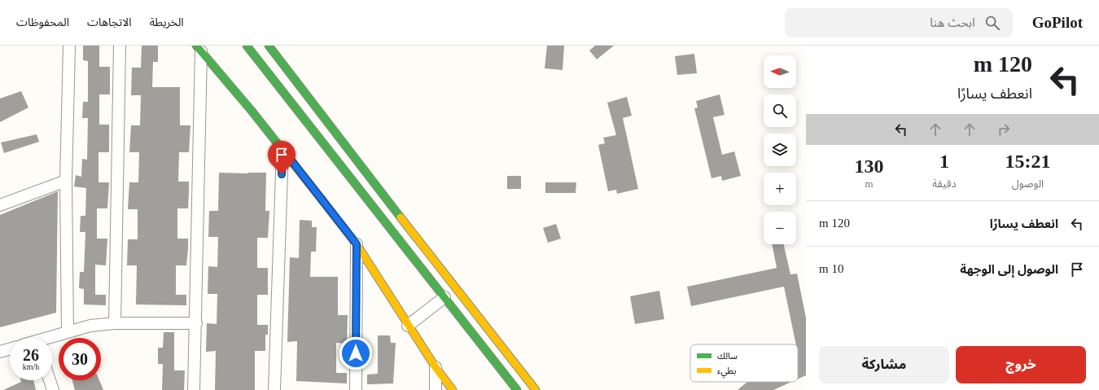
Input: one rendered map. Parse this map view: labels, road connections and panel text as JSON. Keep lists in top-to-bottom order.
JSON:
{
  "legend": ["سالك", "بطيء"],
  "north": "left",
  "page": {
    "header": "GoPilot",
    "search": "ابحث هنا",
    "nav": ["الخريطة", "الاتجاهات", "المحفوظات"],
    "turn": ["120 m", "انعطف يسارًا"],
    "map_buttons": ["+", "−"],
    "eta": [
      "15:21",
      "الوصول",
      "1",
      "دقيقة",
      "130",
      "m"
    ],
    "list": [
      {
        "name": "انعطف يسارًا",
        "value": "120 m"
      },
      {
        "name": "الوصول إلى الوجهة",
        "value": "10 m"
      }
    ],
    "speed": "26 km/h",
    "limit": "30",
    "buttons": ["خروج", "مشاركة"]
  }
}
